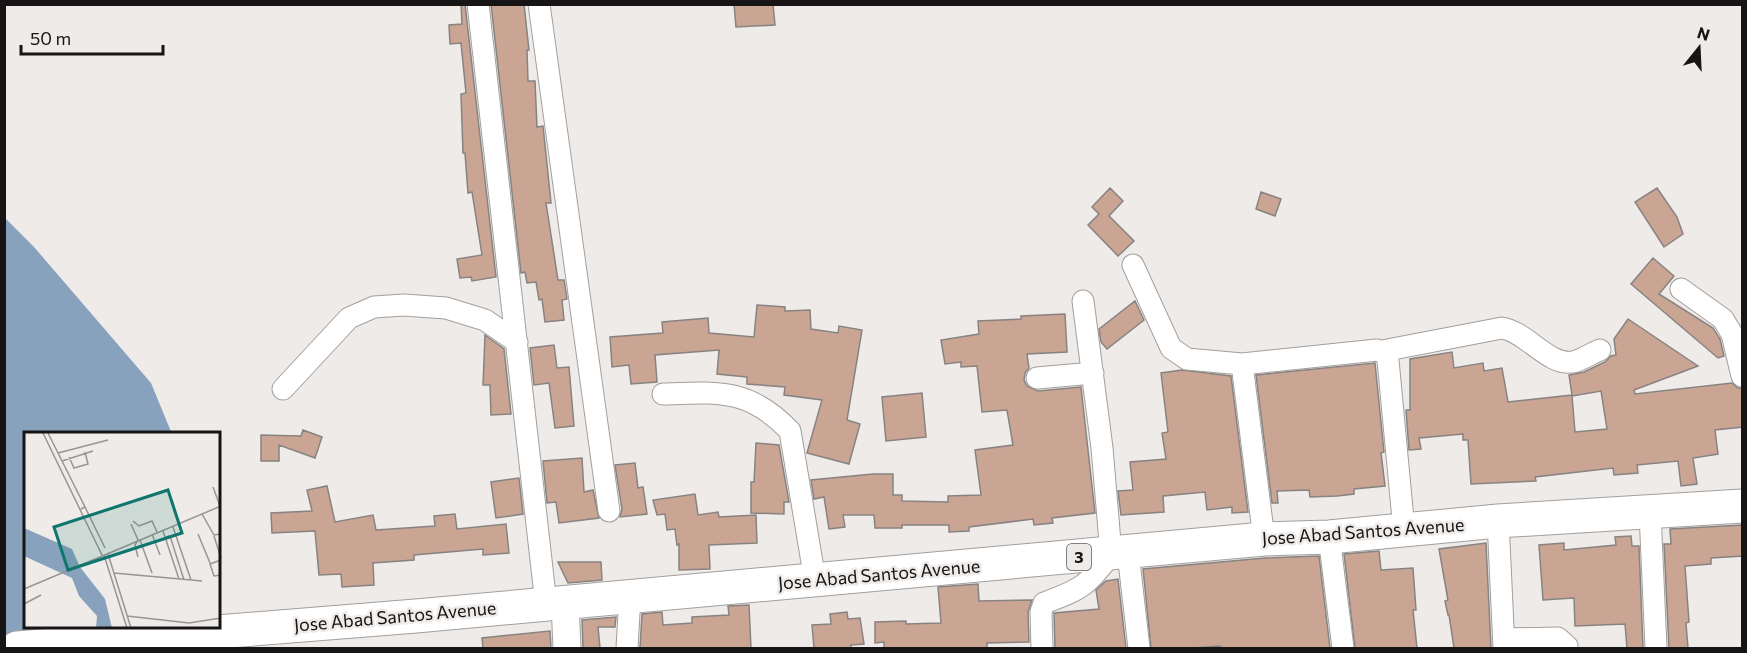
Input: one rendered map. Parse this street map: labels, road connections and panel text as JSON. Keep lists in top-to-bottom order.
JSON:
{
  "streets": {
    "highway": ["Jose Abad Santos Avenue", "3"]
  },
  "scale_bar": "50 m",
  "north": "top"
}
